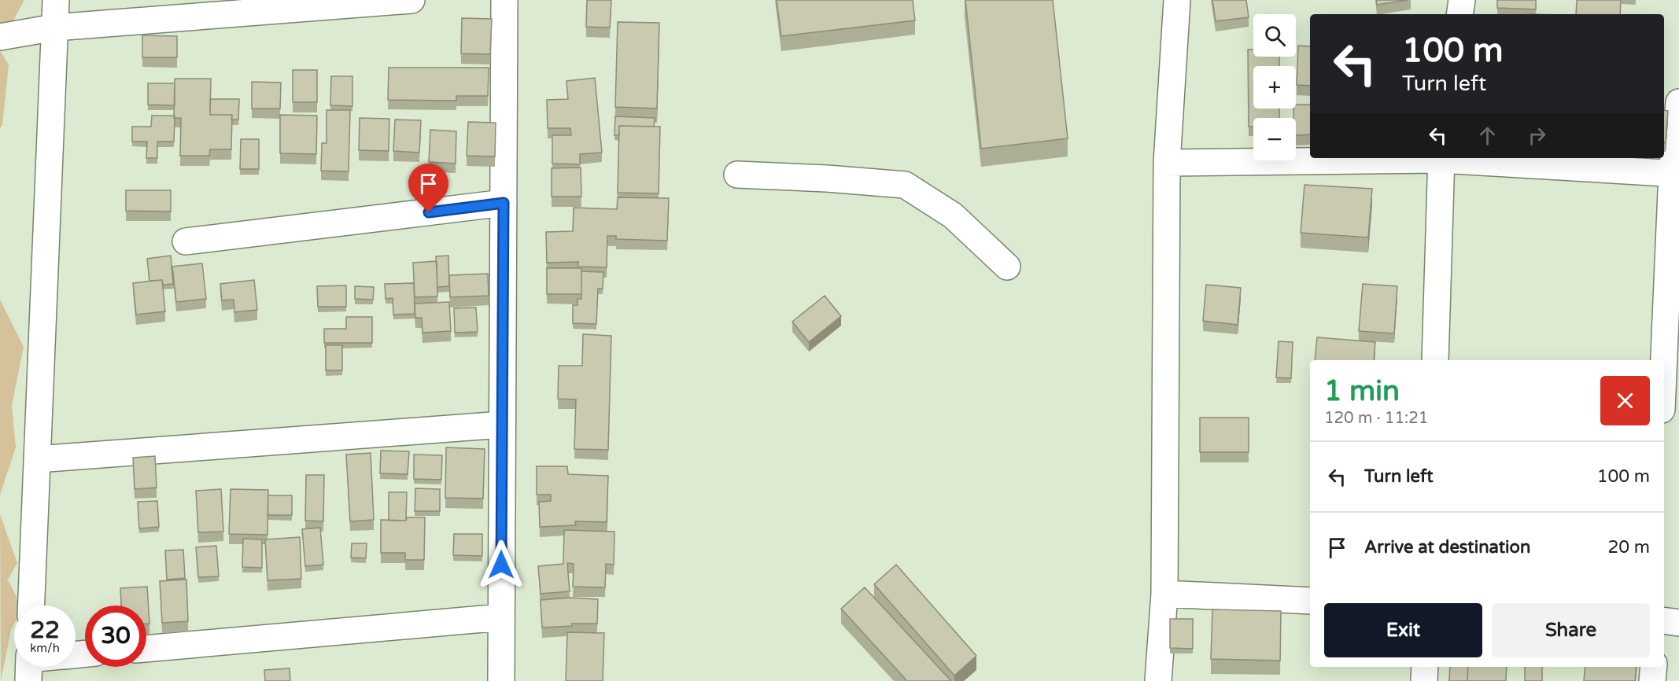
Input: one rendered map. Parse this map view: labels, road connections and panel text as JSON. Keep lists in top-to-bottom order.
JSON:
{
  "page": {
    "map_buttons": ["+", "−"],
    "turn": ["100 m", "Turn left"],
    "heading": ["1 min", "120 m · 11:21"],
    "list": [
      {
        "name": "Turn left",
        "value": "100 m"
      },
      {
        "name": "Arrive at destination",
        "value": "20 m"
      }
    ],
    "buttons": ["Exit", "Share"],
    "speed": "22 km/h",
    "limit": "30"
  }
}
